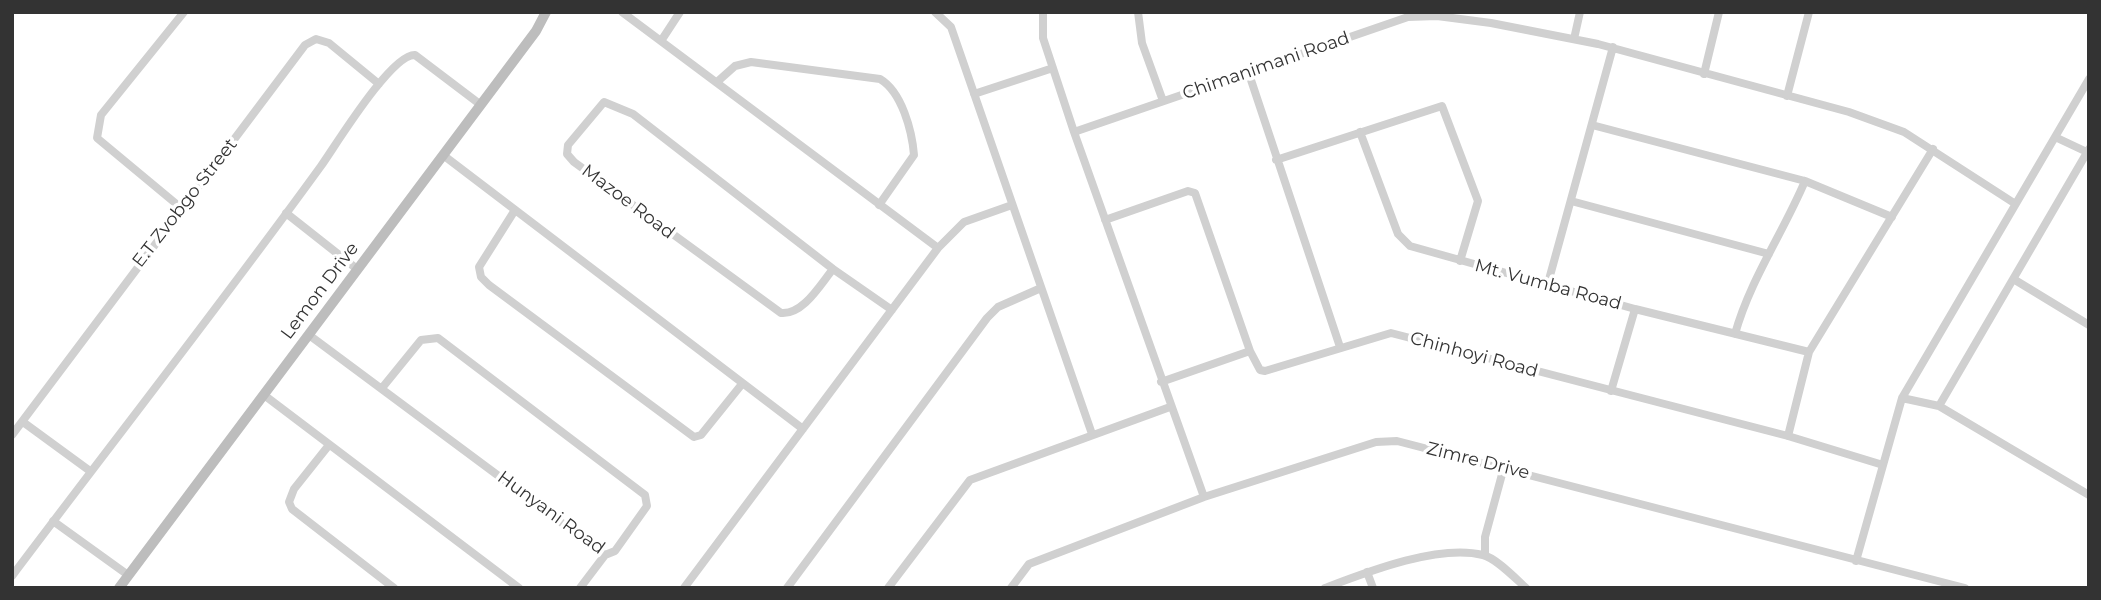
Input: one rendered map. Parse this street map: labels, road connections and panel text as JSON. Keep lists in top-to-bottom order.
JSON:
{
  "streets": {
    "street": [
      "Chimanimani Road",
      "Mazoe Road",
      "E.T Zvobgo Street",
      "Mt. Vumba Road",
      "Lemon Drive",
      "Chinhoyi Road",
      "Zimre Drive",
      "Hunyani Road"
    ]
  },
  "crossings": [
    ["Lemon Drive", "Hunyani Road"]
  ]
}
